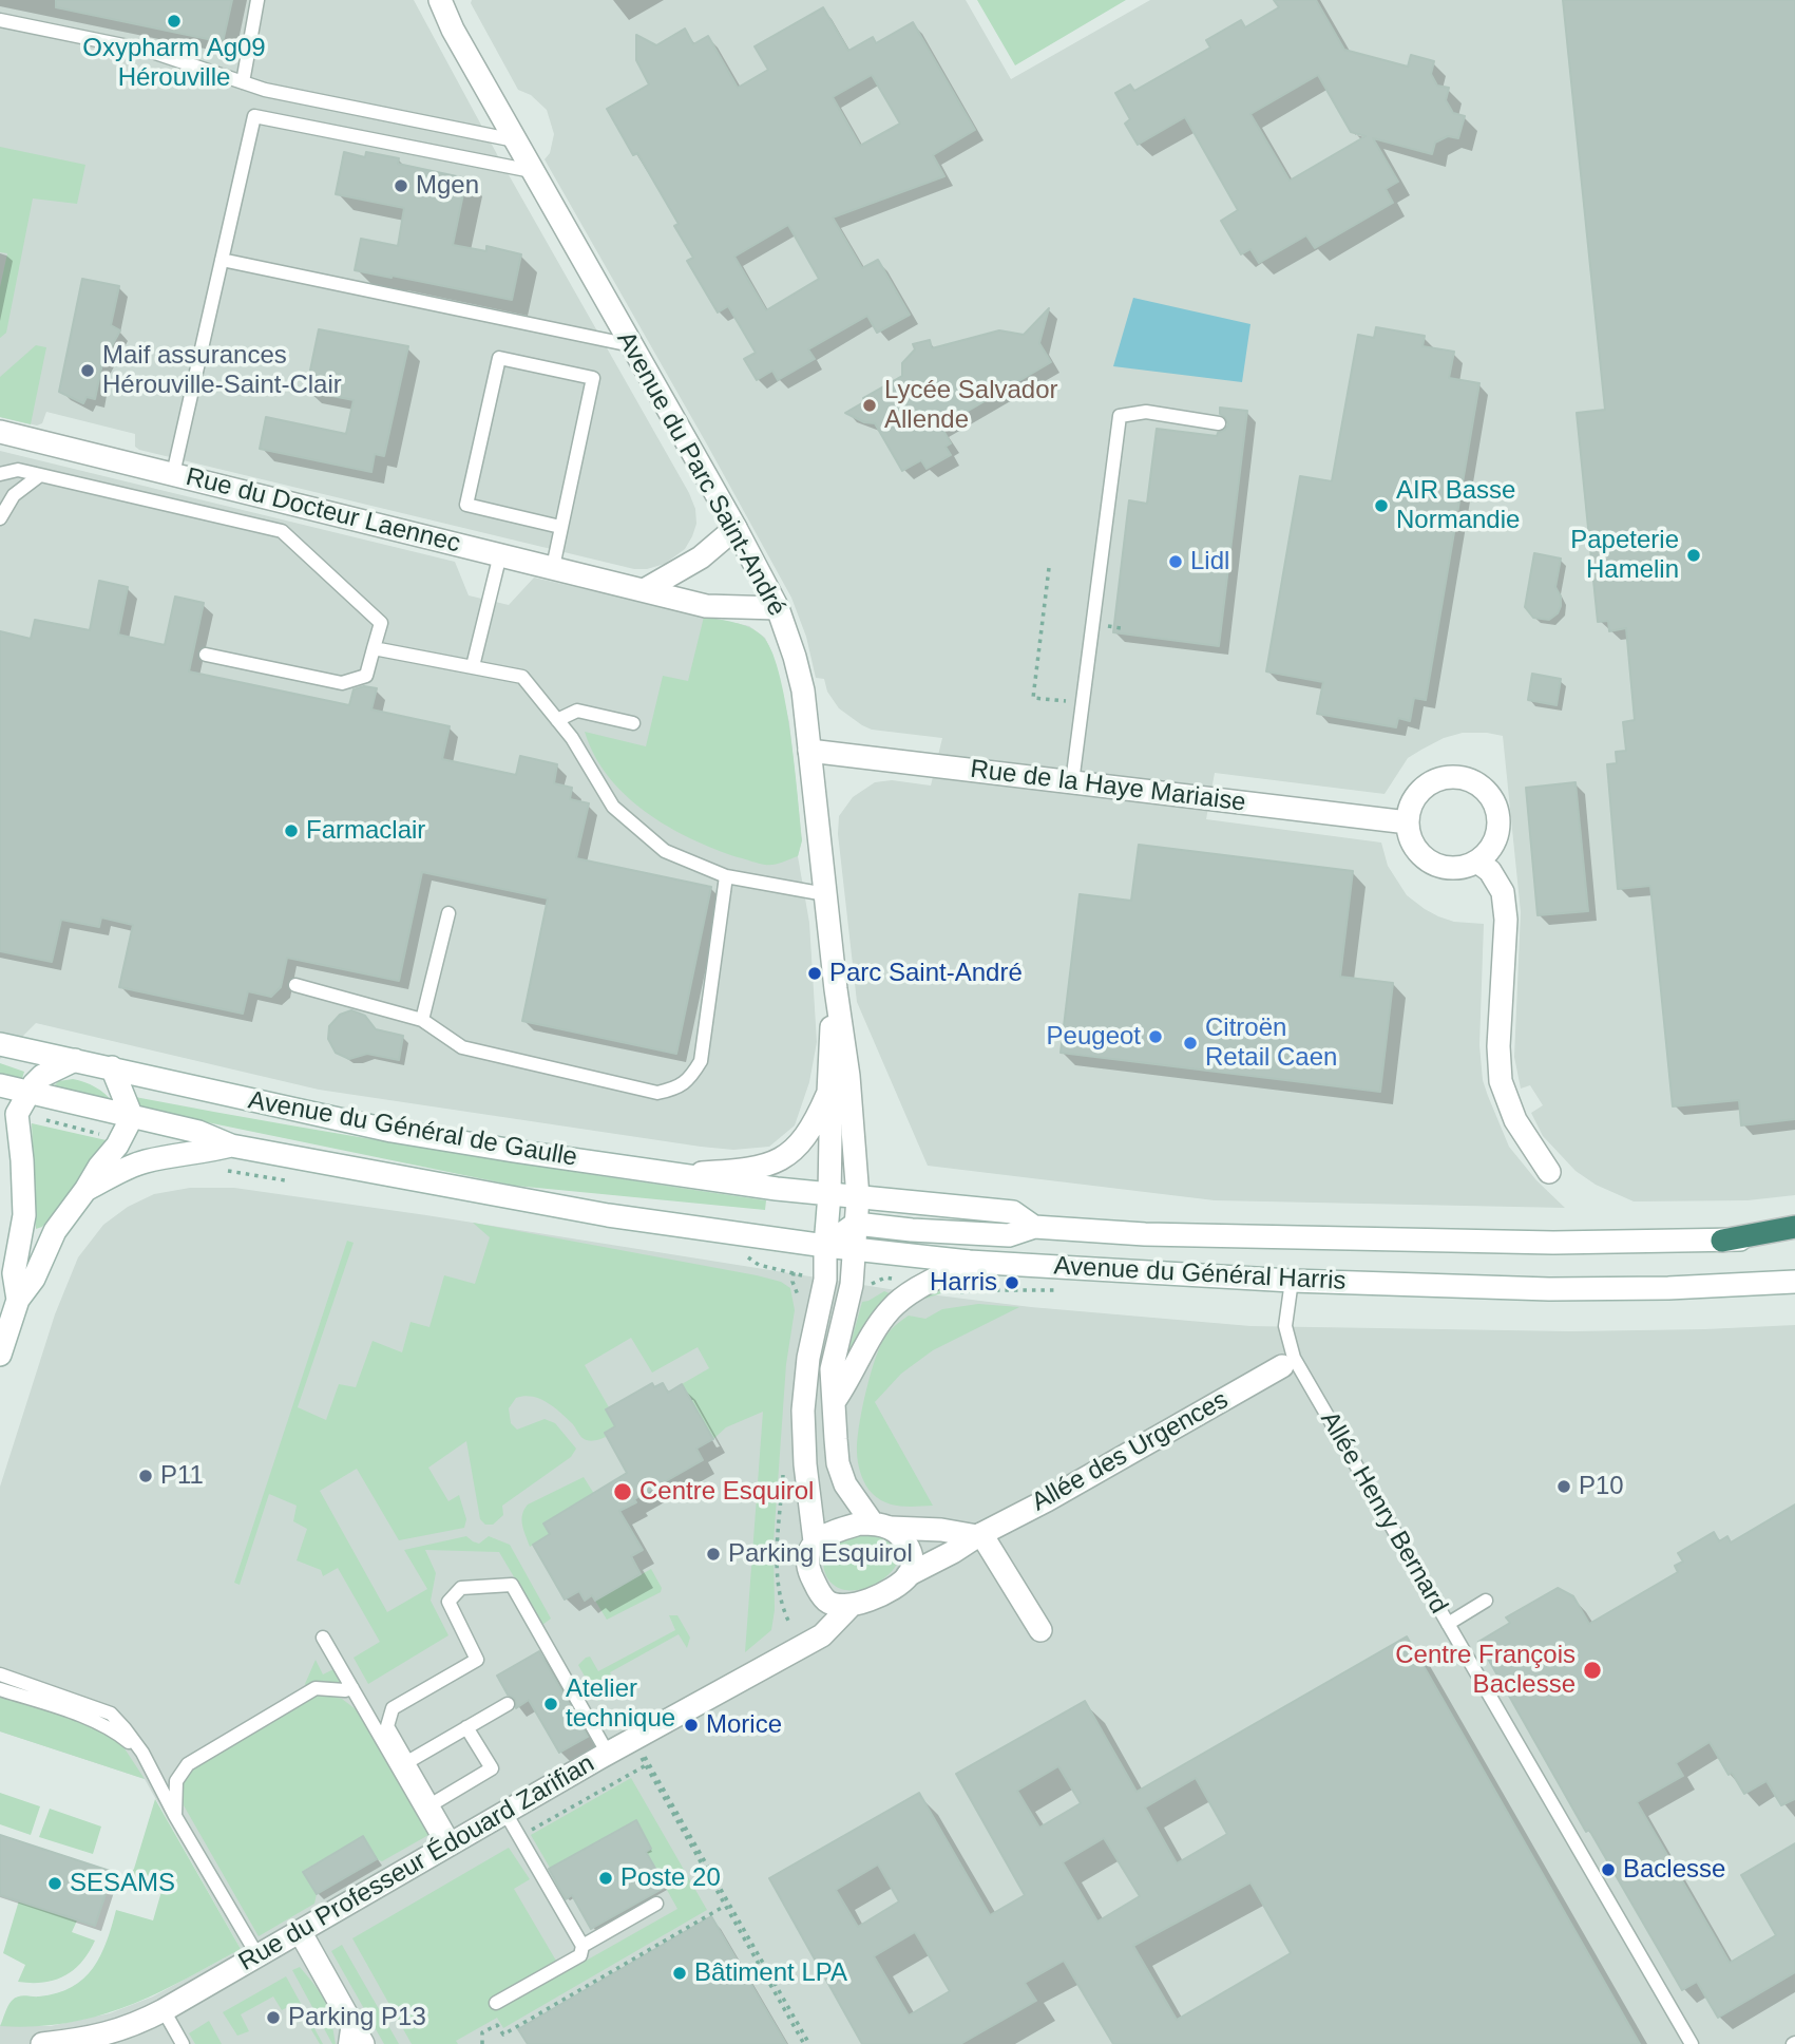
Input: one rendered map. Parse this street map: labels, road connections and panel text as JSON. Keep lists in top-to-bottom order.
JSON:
{
  "streets": {
    "street": [
      "Avenue du Parc Saint-André",
      "Rue du Docteur Laennec",
      "Rue de la Haye Mariaise",
      "Avenue du Général de Gaulle",
      "Avenue du Général Harris",
      "Allée des Urgences",
      "Rue du Professeur Édouard Zarifian"
    ],
    "lane": ["Allée Henry Bernard"]
  },
  "crossings": [
    ["Avenue du Parc Saint-André", "Rue du Docteur Laennec"],
    ["Avenue du Parc Saint-André", "Rue de la Haye Mariaise"],
    ["Avenue du Général de Gaulle", "Avenue du Général Harris"],
    ["Avenue du Général Harris", "Allée Henry Bernard"],
    ["Allée des Urgences", "Rue du Professeur Édouard Zarifian"]
  ],
  "places": [
    "Oxypharm Ag09 Hérouville",
    "Mgen",
    "Maif assurances Hérouville-Saint-Clair",
    "Lycée Salvador Allende",
    "AIR Basse Normandie",
    "Papeterie Hamelin",
    "Lidl",
    "Farmaclair",
    "Parc Saint-André",
    "Peugeot",
    "Citroën Retail Caen",
    "Harris",
    "P11",
    "P10",
    "Centre Esquirol",
    "Parking Esquirol",
    "Centre François Baclesse",
    "Atelier technique",
    "Morice",
    "Baclesse",
    "Poste 20",
    "SESAMS",
    "Bâtiment LPA",
    "Parking P13"
  ]
}
